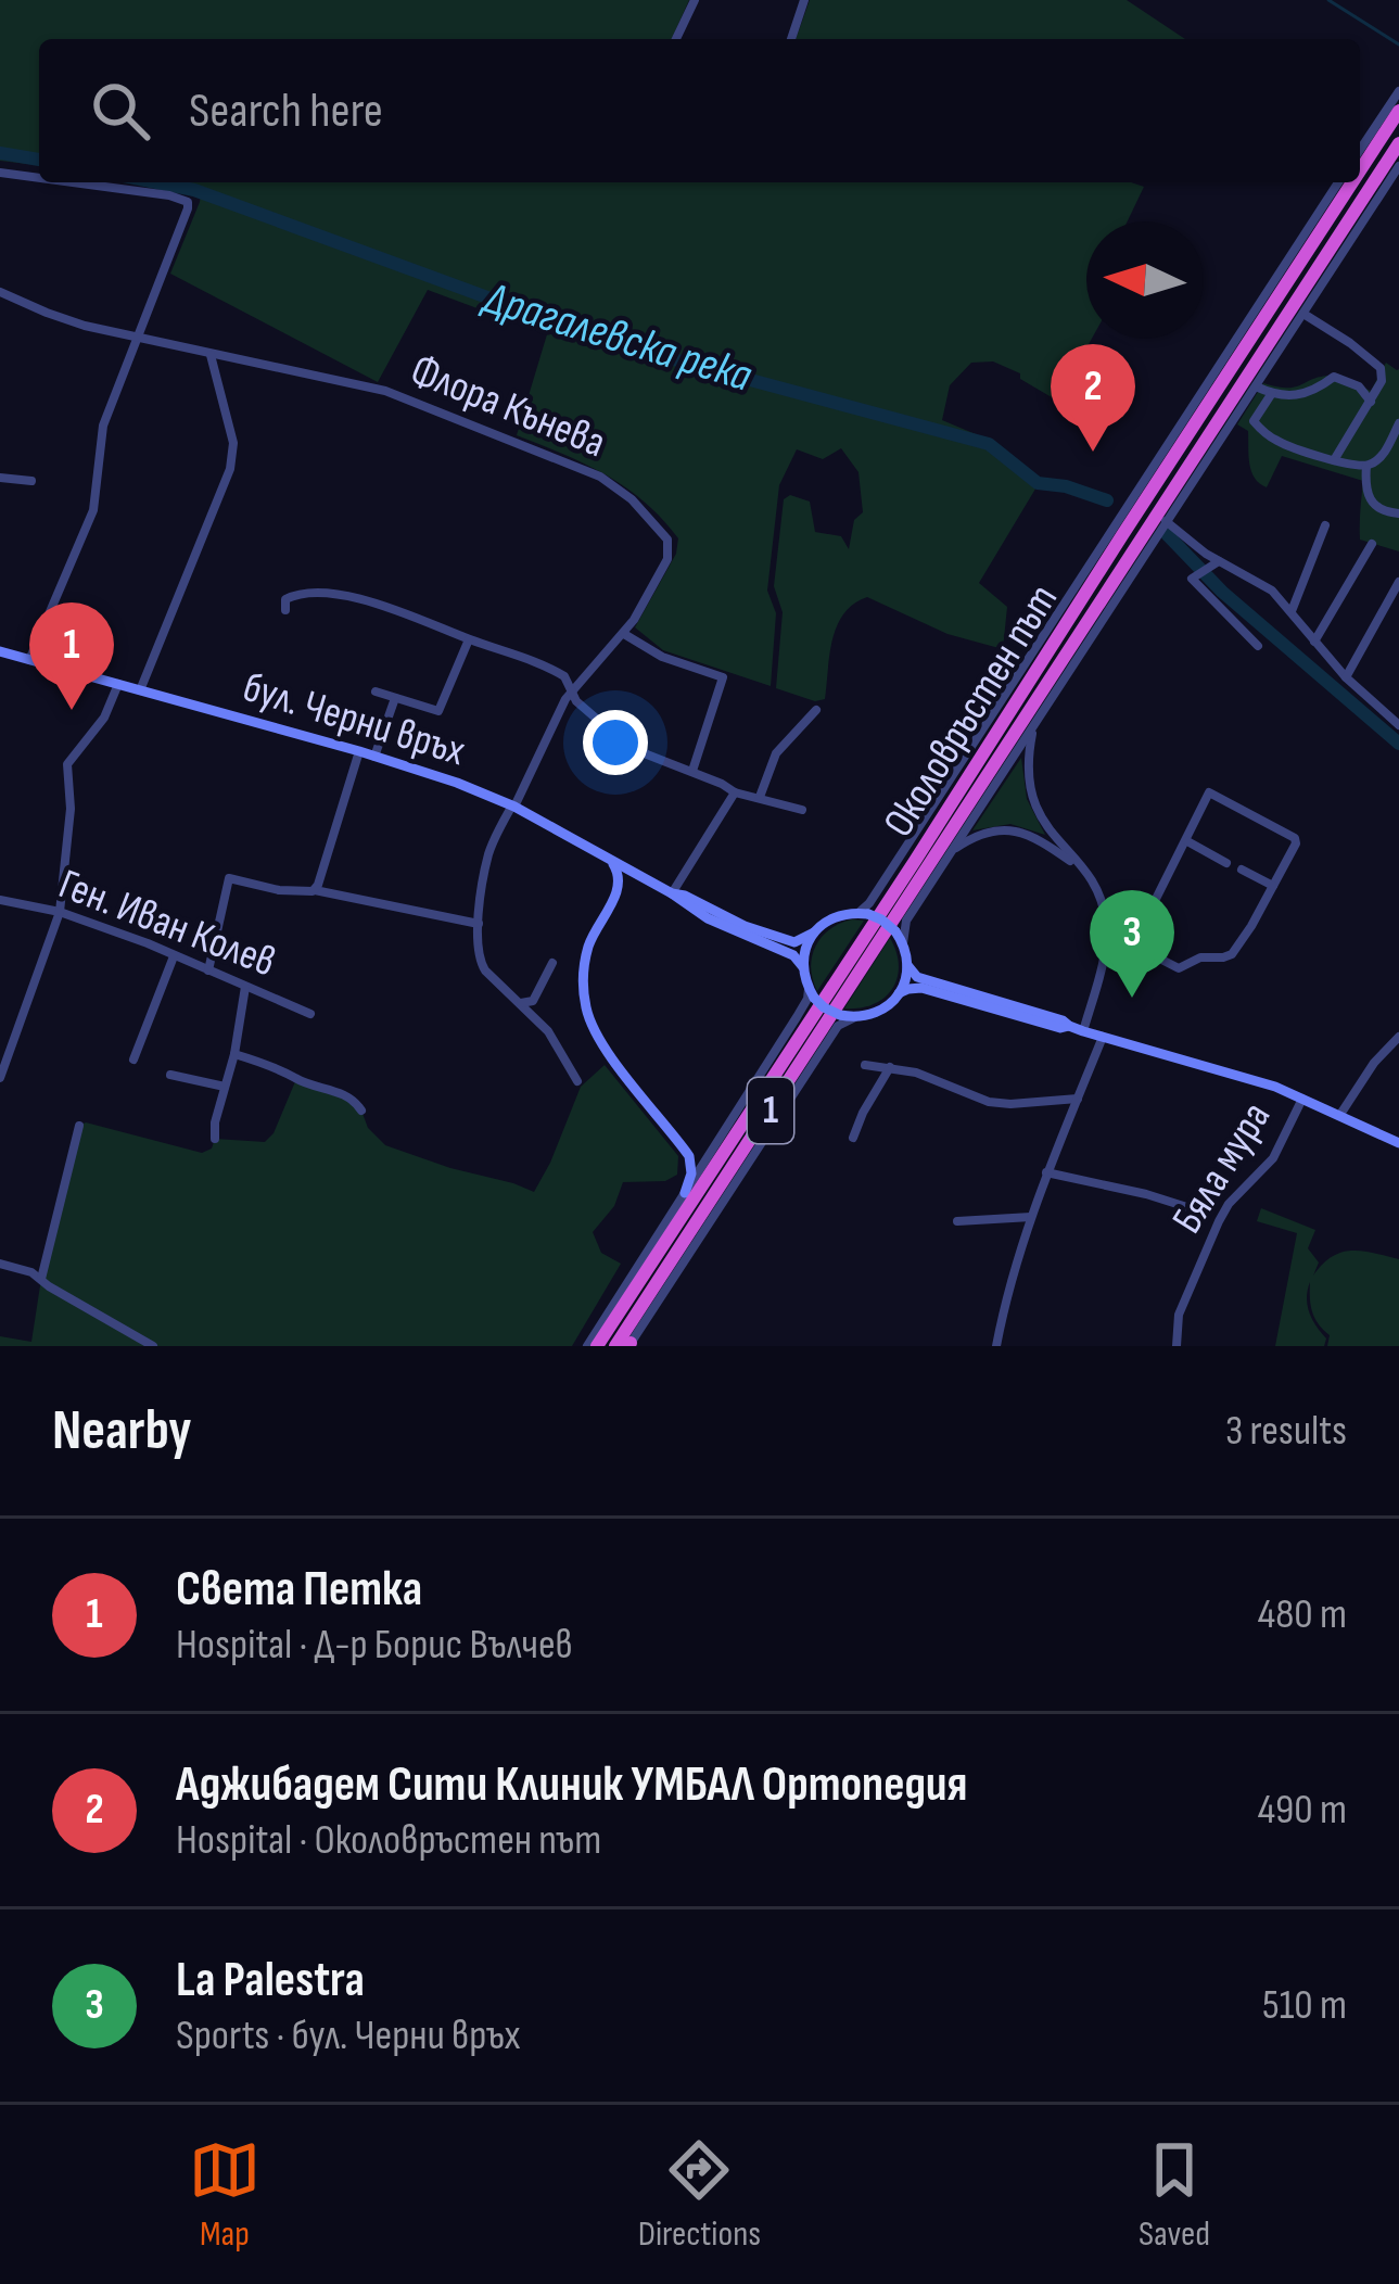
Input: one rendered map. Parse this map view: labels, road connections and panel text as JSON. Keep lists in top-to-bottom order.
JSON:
{
  "streets": {
    "highway": ["Околовръстен път", "1"],
    "main road": ["бул. Черни връх"],
    "street": ["Флора Кънева", "Ген. Иван Колев", "Бяла мура"]
  },
  "crossings": [
    ["Флора Кънева", "бул. Черни връх"],
    ["Околовръстен път", "бул. Черни връх"]
  ],
  "water": ["Драгалевска река"],
  "north": "left",
  "page": {
    "search": "Search here",
    "pins": ["2", "1", "3"],
    "heading": ["Nearby", "3 results"],
    "list": [
      {
        "mark": "1",
        "name": "Света Петка",
        "note": "Hospital · Д-р Борис Вълчев",
        "value": "480 m"
      },
      {
        "mark": "2",
        "name": "Аджибадем Сити Клиник УМБАЛ Ортопедия",
        "note": "Hospital · Околовръстен път",
        "value": "490 m"
      },
      {
        "mark": "3",
        "name": "La Palestra",
        "note": "Sports · бул. Черни връх",
        "value": "510 m"
      }
    ],
    "nav": ["Map", "Directions", "Saved"]
  }
}
